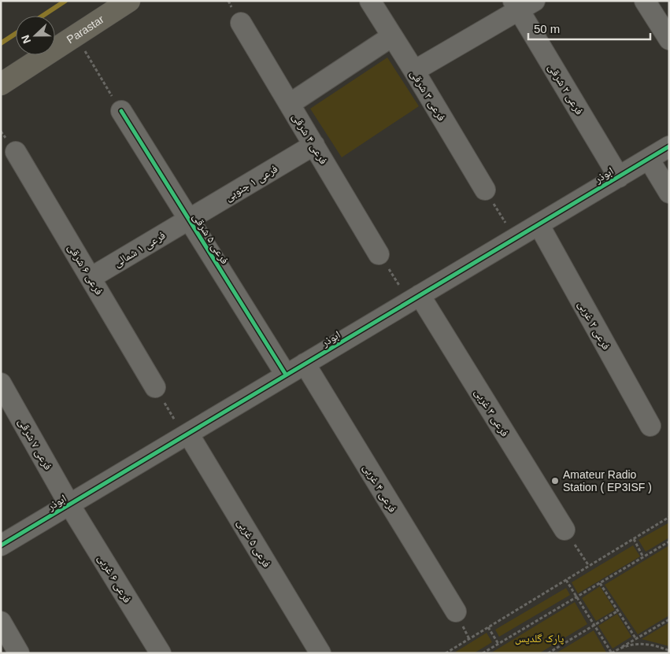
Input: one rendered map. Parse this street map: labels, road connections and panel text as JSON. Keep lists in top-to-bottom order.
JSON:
{
  "streets": {
    "main road": ["Parastar"],
    "street": [
      "فرعی ۲ شرقی",
      "فرعی ۳ شرقی",
      "فرعی ۴ شرقی",
      "ابوذر",
      "فرعی ۱ جنوبی",
      "فرعی ۵ شرقی",
      "فرعی ۱ شمالی",
      "فرعی ۶ شرقی",
      "فرعی ۲ غربی",
      "فرعی ۳ غربی",
      "فرعی ۷ شرقی",
      "فرعی ۴ غربی",
      "فرعی ۵ غربی",
      "فرعی ۶ غربی"
    ]
  },
  "crossings": [
    ["فرعی ۲ شرقی", "ابوذر"],
    ["فرعی ۴ شرقی", "فرعی ۱ جنوبی"],
    ["ابوذر", "فرعی ۵ شرقی"],
    ["ابوذر", "فرعی ۲ غربی"],
    ["ابوذر", "فرعی ۳ غربی"],
    ["ابوذر", "فرعی ۷ شرقی"],
    ["ابوذر", "فرعی ۴ غربی"],
    ["ابوذر", "فرعی ۵ غربی"],
    ["ابوذر", "فرعی ۶ غربی"],
    ["فرعی ۱ جنوبی", "فرعی ۵ شرقی"],
    ["فرعی ۱ جنوبی", "فرعی ۱ شمالی"],
    ["فرعی ۵ شرقی", "فرعی ۱ شمالی"],
    ["فرعی ۱ شمالی", "فرعی ۶ شرقی"],
    ["فرعی ۷ شرقی", "فرعی ۶ غربی"]
  ],
  "parks": ["پارک گلدیس"],
  "places": ["Amateur Radio Station ( EP3ISF )"],
  "scale_bar": "50 m",
  "north": "left"
}
